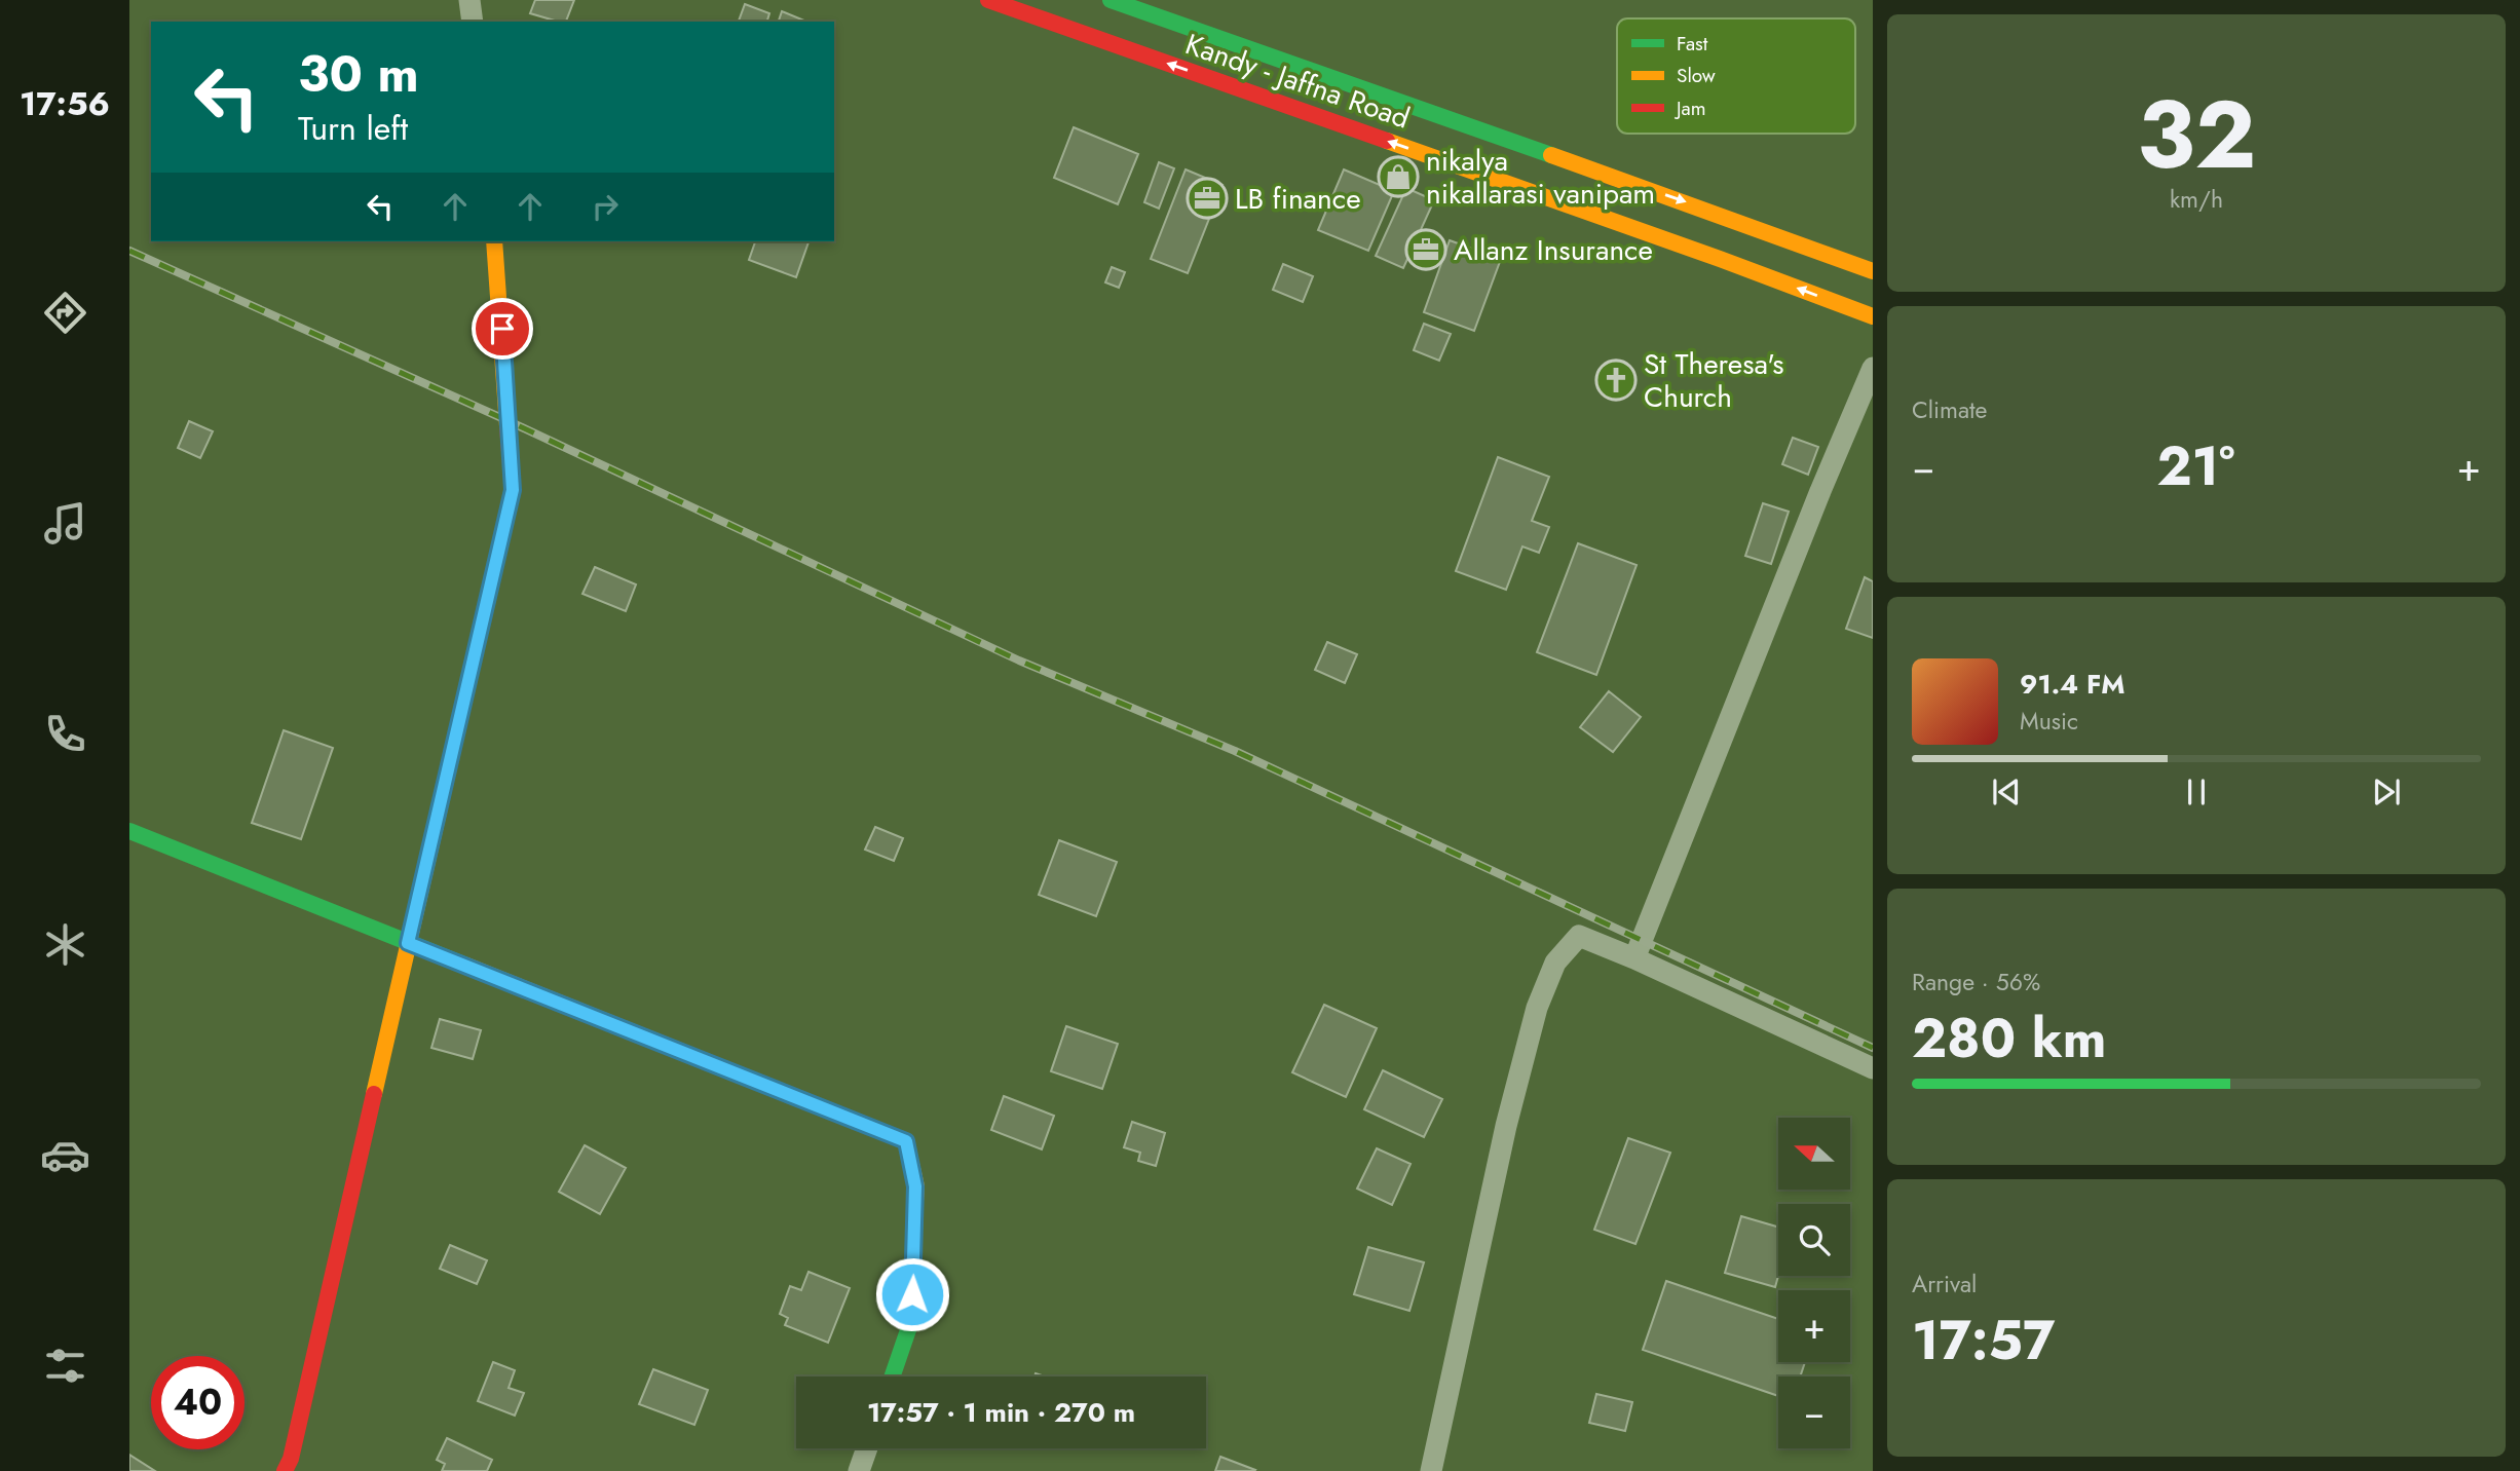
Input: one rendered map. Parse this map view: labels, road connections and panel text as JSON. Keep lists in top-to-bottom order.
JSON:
{
  "streets": {
    "main road": ["Kandy - Jaffna Road"]
  },
  "places": {
    "shop": ["nikalya nikallarasi vanipam"],
    "office": ["LB finance", "Allanz Insurance"],
    "church": ["St Theresa's Church"]
  },
  "legend": ["Fast", "Slow", "Jam"],
  "north": "left",
  "page": {
    "tabs": "17:56",
    "tile": [
      ["32", "km/h"],
      "Climate",
      ["Range · 56%", "280 km"],
      ["Arrival", "17:57"]
    ],
    "turn": ["30 m", "Turn left"],
    "heat": ["−", "21°", "+"],
    "song": ["91.4 FM", "Music"],
    "map_buttons": ["+", "−"],
    "limit": "40",
    "trip": "17:57 · 1 min · 270 m"
  }
}
